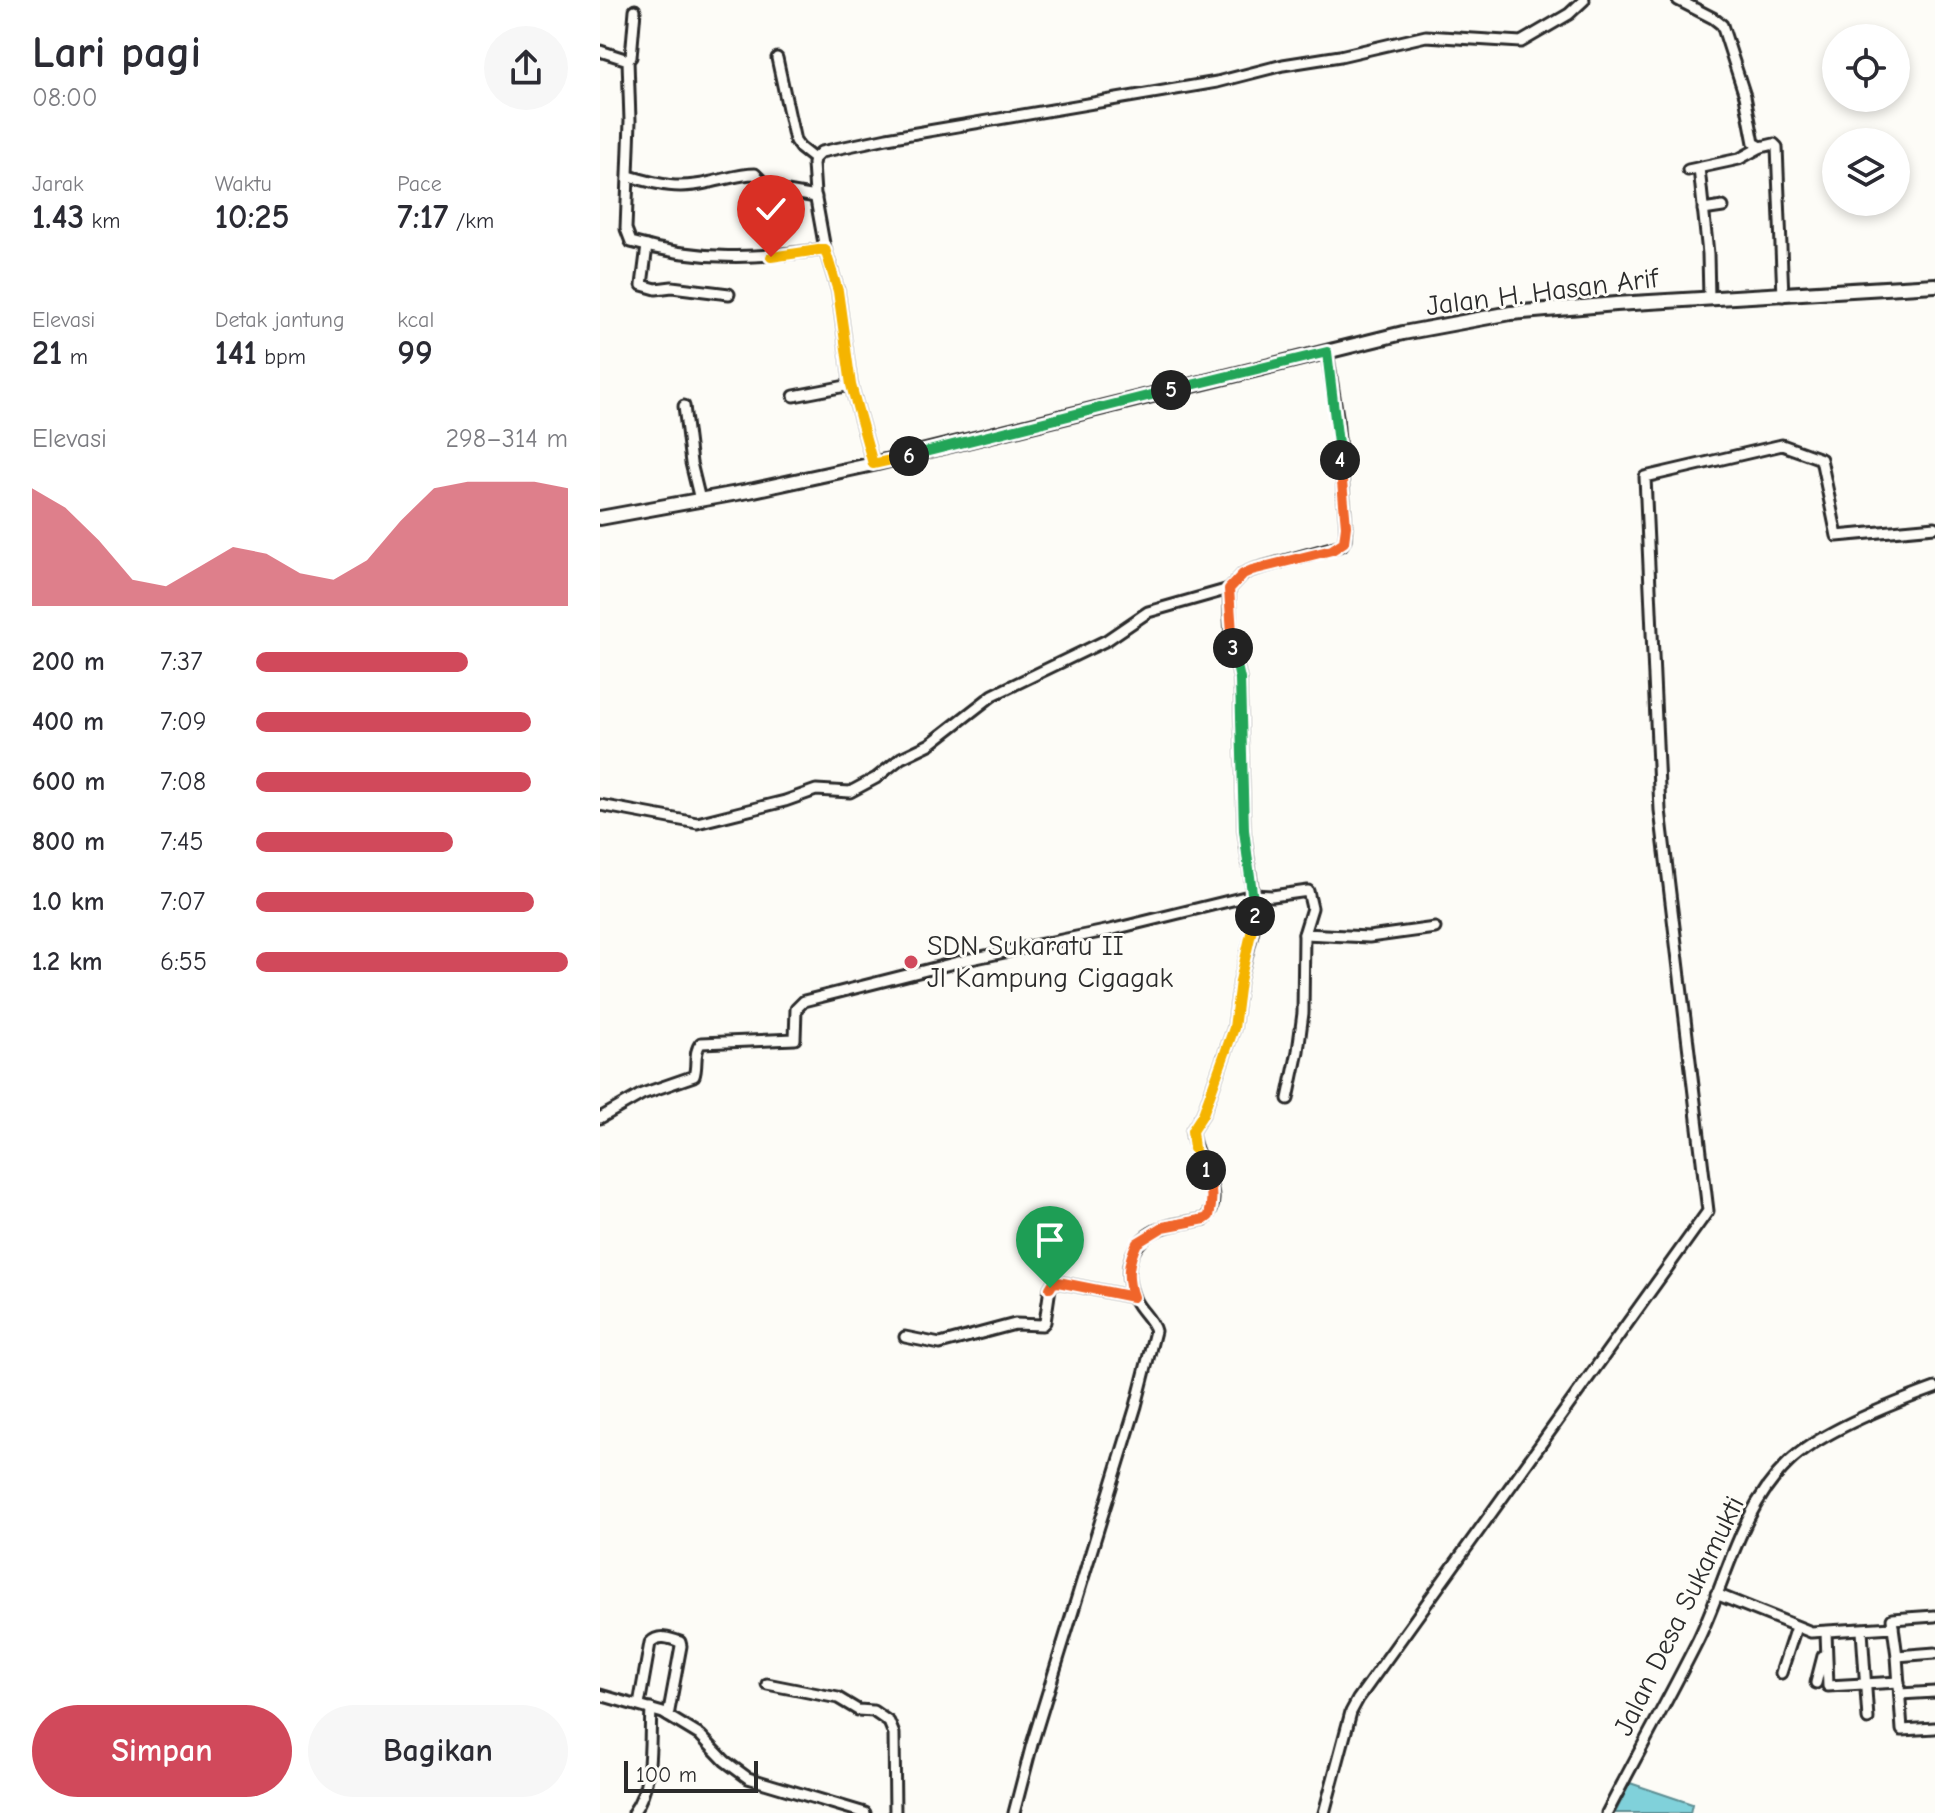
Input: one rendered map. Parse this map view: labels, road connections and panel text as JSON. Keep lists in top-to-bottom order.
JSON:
{
  "streets": {
    "main road": ["Jalan H. Hasan Arif"],
    "street": ["Jalan Desa Sukamukti"]
  },
  "places": ["SDN Sukaratu II Jl Kampung Cigagak"],
  "scale_bar": "100 m",
  "page": {
    "heading": ["Lari pagi", "08:00"],
    "stats": [
      ["Jarak", "1.43 km"],
      ["Waktu", "10:25"],
      ["Pace", "7:17 /km"],
      ["Elevasi", "21 m"],
      ["Detak jantung", "141 bpm"],
      ["kcal", "99"]
    ],
    "pins": [
      "5",
      "6",
      "4",
      "3",
      "2",
      "1"
    ],
    "chart": ["Elevasi", "298–314 m"],
    "list": [
      {
        "name": "200 m",
        "note": "7:37"
      },
      {
        "name": "400 m",
        "note": "7:09"
      },
      {
        "name": "600 m",
        "note": "7:08"
      },
      {
        "name": "800 m",
        "note": "7:45"
      },
      {
        "name": "1.0 km",
        "note": "7:07"
      },
      {
        "name": "1.2 km",
        "note": "6:55"
      }
    ],
    "buttons": ["Simpan", "Bagikan"],
    "scale": "100 m"
  }
}
